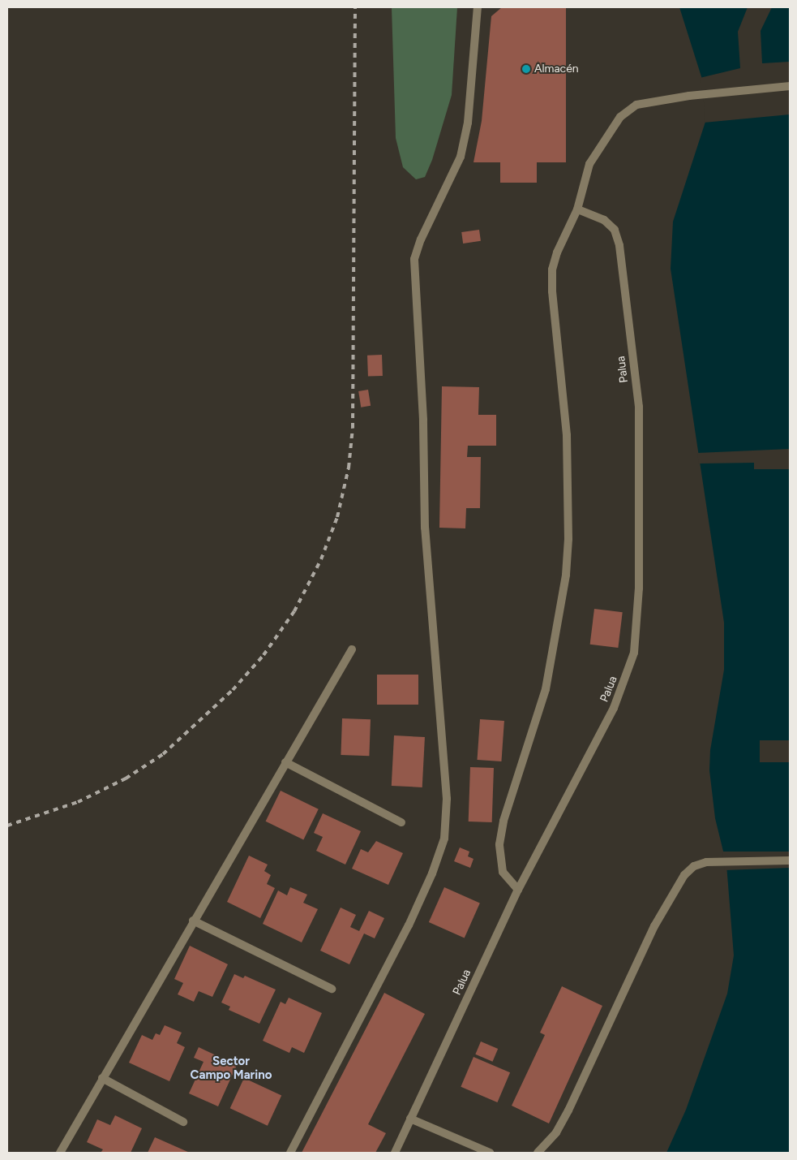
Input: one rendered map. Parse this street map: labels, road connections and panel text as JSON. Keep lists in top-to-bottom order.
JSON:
{
  "streets": {
    "street": ["Palua"]
  },
  "districts": ["Sector Campo Marino"],
  "places": ["Almacén"]
}
